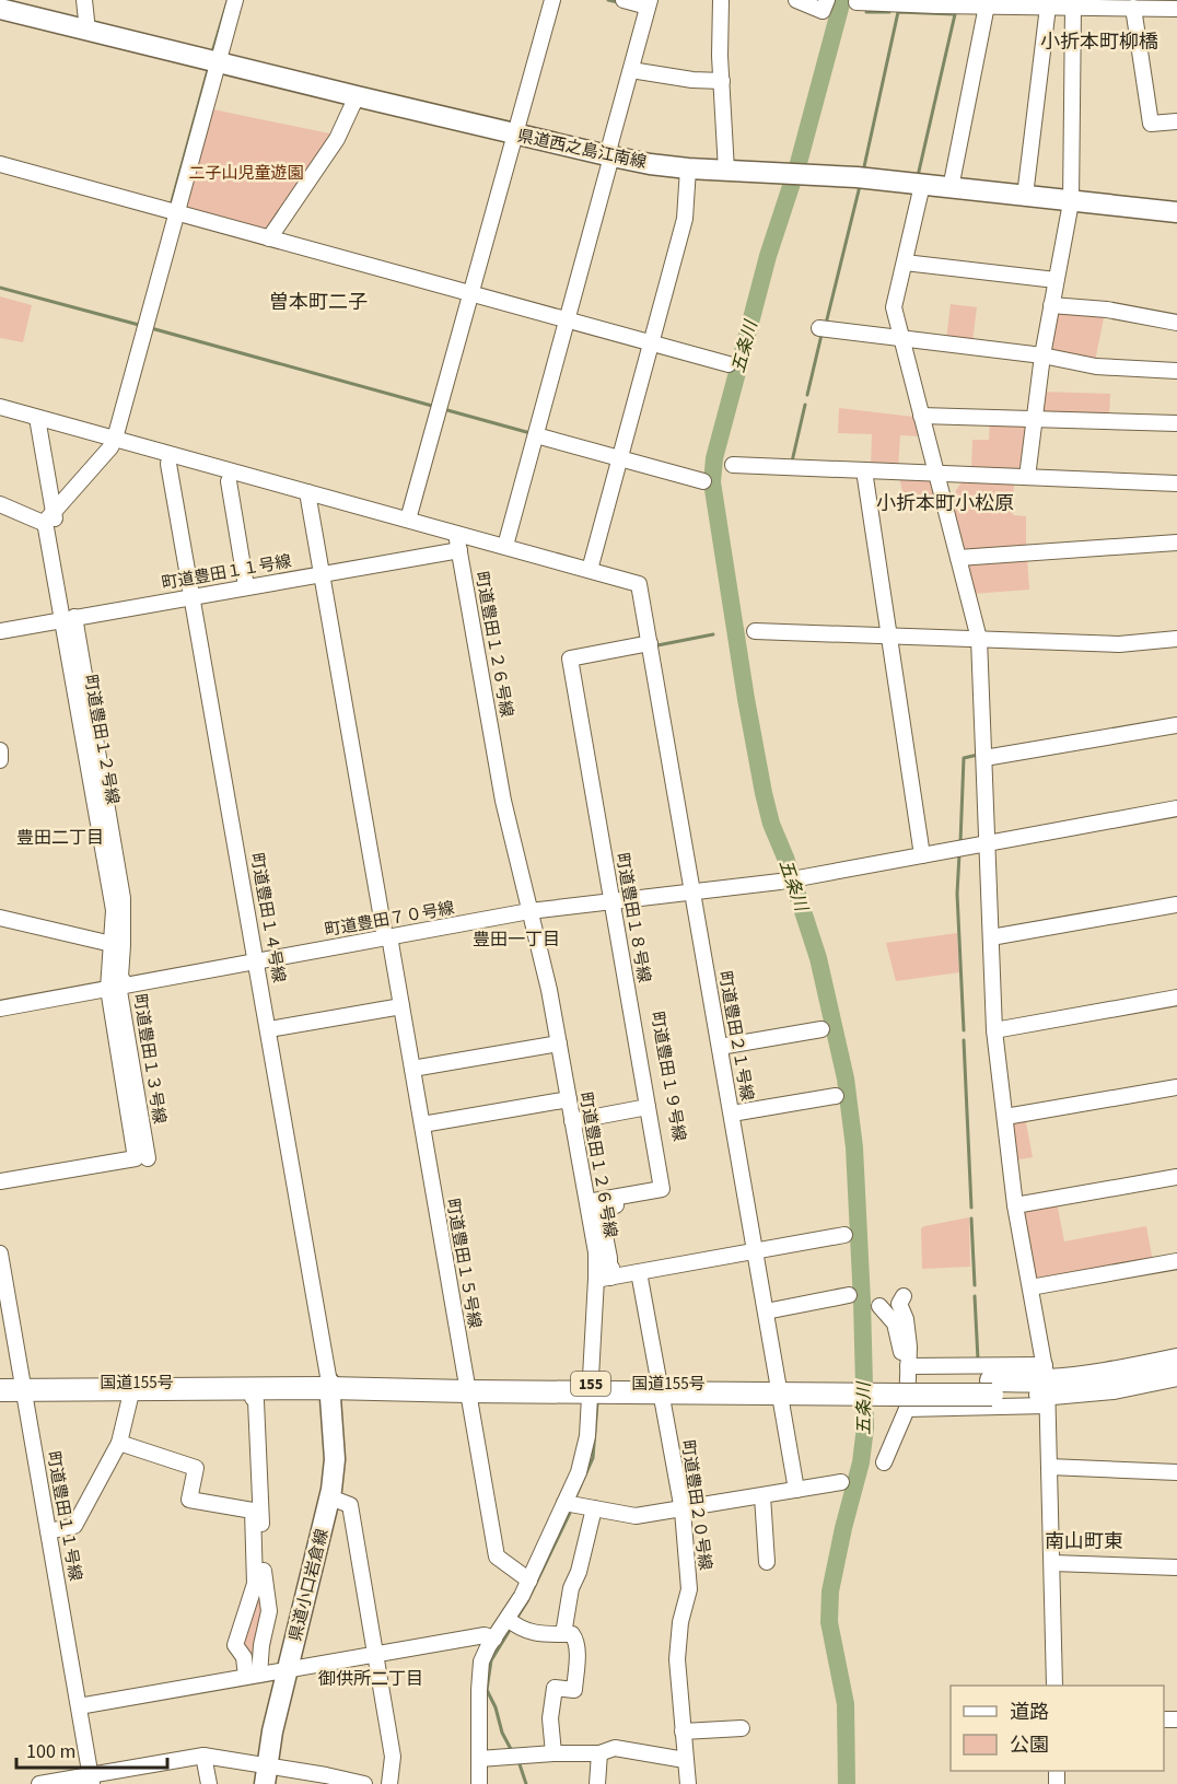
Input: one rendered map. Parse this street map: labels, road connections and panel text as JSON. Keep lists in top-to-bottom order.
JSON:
{
  "streets": {
    "highway": ["国道155号", "155"],
    "main road": ["県道西之島江南線", "県道小口岩倉線"],
    "street": [
      "町道豊田１１号線",
      "町道豊田１２６号線",
      "町道豊田１２号線",
      "町道豊田１４号線",
      "町道豊田１８号線",
      "町道豊田７０号線",
      "町道豊田２１号線",
      "町道豊田１３号線",
      "町道豊田１９号線",
      "町道豊田１５号線",
      "町道豊田２０号線"
    ]
  },
  "crossings": [
    ["町道豊田１１号線", "町道豊田１２６号線"],
    ["町道豊田１１号線", "町道豊田１２号線"],
    ["町道豊田１１号線", "町道豊田１４号線"],
    ["町道豊田１１号線", "町道豊田１３号線"],
    ["町道豊田１１号線", "町道豊田１５号線"],
    ["町道豊田１１号線", "国道155号"],
    ["町道豊田１２６号線", "町道豊田１８号線"],
    ["町道豊田１２６号線", "町道豊田７０号線"],
    ["町道豊田１２６号線", "町道豊田１９号線"],
    ["町道豊田１２６号線", "町道豊田１５号線"],
    ["町道豊田１２６号線", "国道155号"],
    ["町道豊田１２号線", "町道豊田７０号線"],
    ["町道豊田１２号線", "町道豊田１３号線"],
    ["町道豊田１４号線", "町道豊田７０号線"],
    ["町道豊田１４号線", "国道155号"],
    ["町道豊田１４号線", "県道小口岩倉線"],
    ["町道豊田１８号線", "町道豊田７０号線"],
    ["町道豊田１８号線", "町道豊田２１号線"],
    ["町道豊田１８号線", "町道豊田１９号線"],
    ["町道豊田７０号線", "町道豊田２１号線"],
    ["町道豊田７０号線", "町道豊田１３号線"],
    ["町道豊田７０号線", "町道豊田１９号線"],
    ["町道豊田７０号線", "町道豊田１５号線"],
    ["町道豊田２１号線", "国道155号"],
    ["町道豊田１５号線", "国道155号"],
    ["国道155号", "町道豊田２０号線"],
    ["国道155号", "県道小口岩倉線"]
  ],
  "districts": [
    "小折本町柳橋",
    "曽本町二子",
    "小折本町小松原",
    "豊田二丁目",
    "豊田一丁目",
    "南山町東",
    "御供所二丁目"
  ],
  "water": ["五条川"],
  "parks": ["二子山児童遊園"],
  "legend": ["道路", "公園"],
  "scale_bar": "100 m"
}
